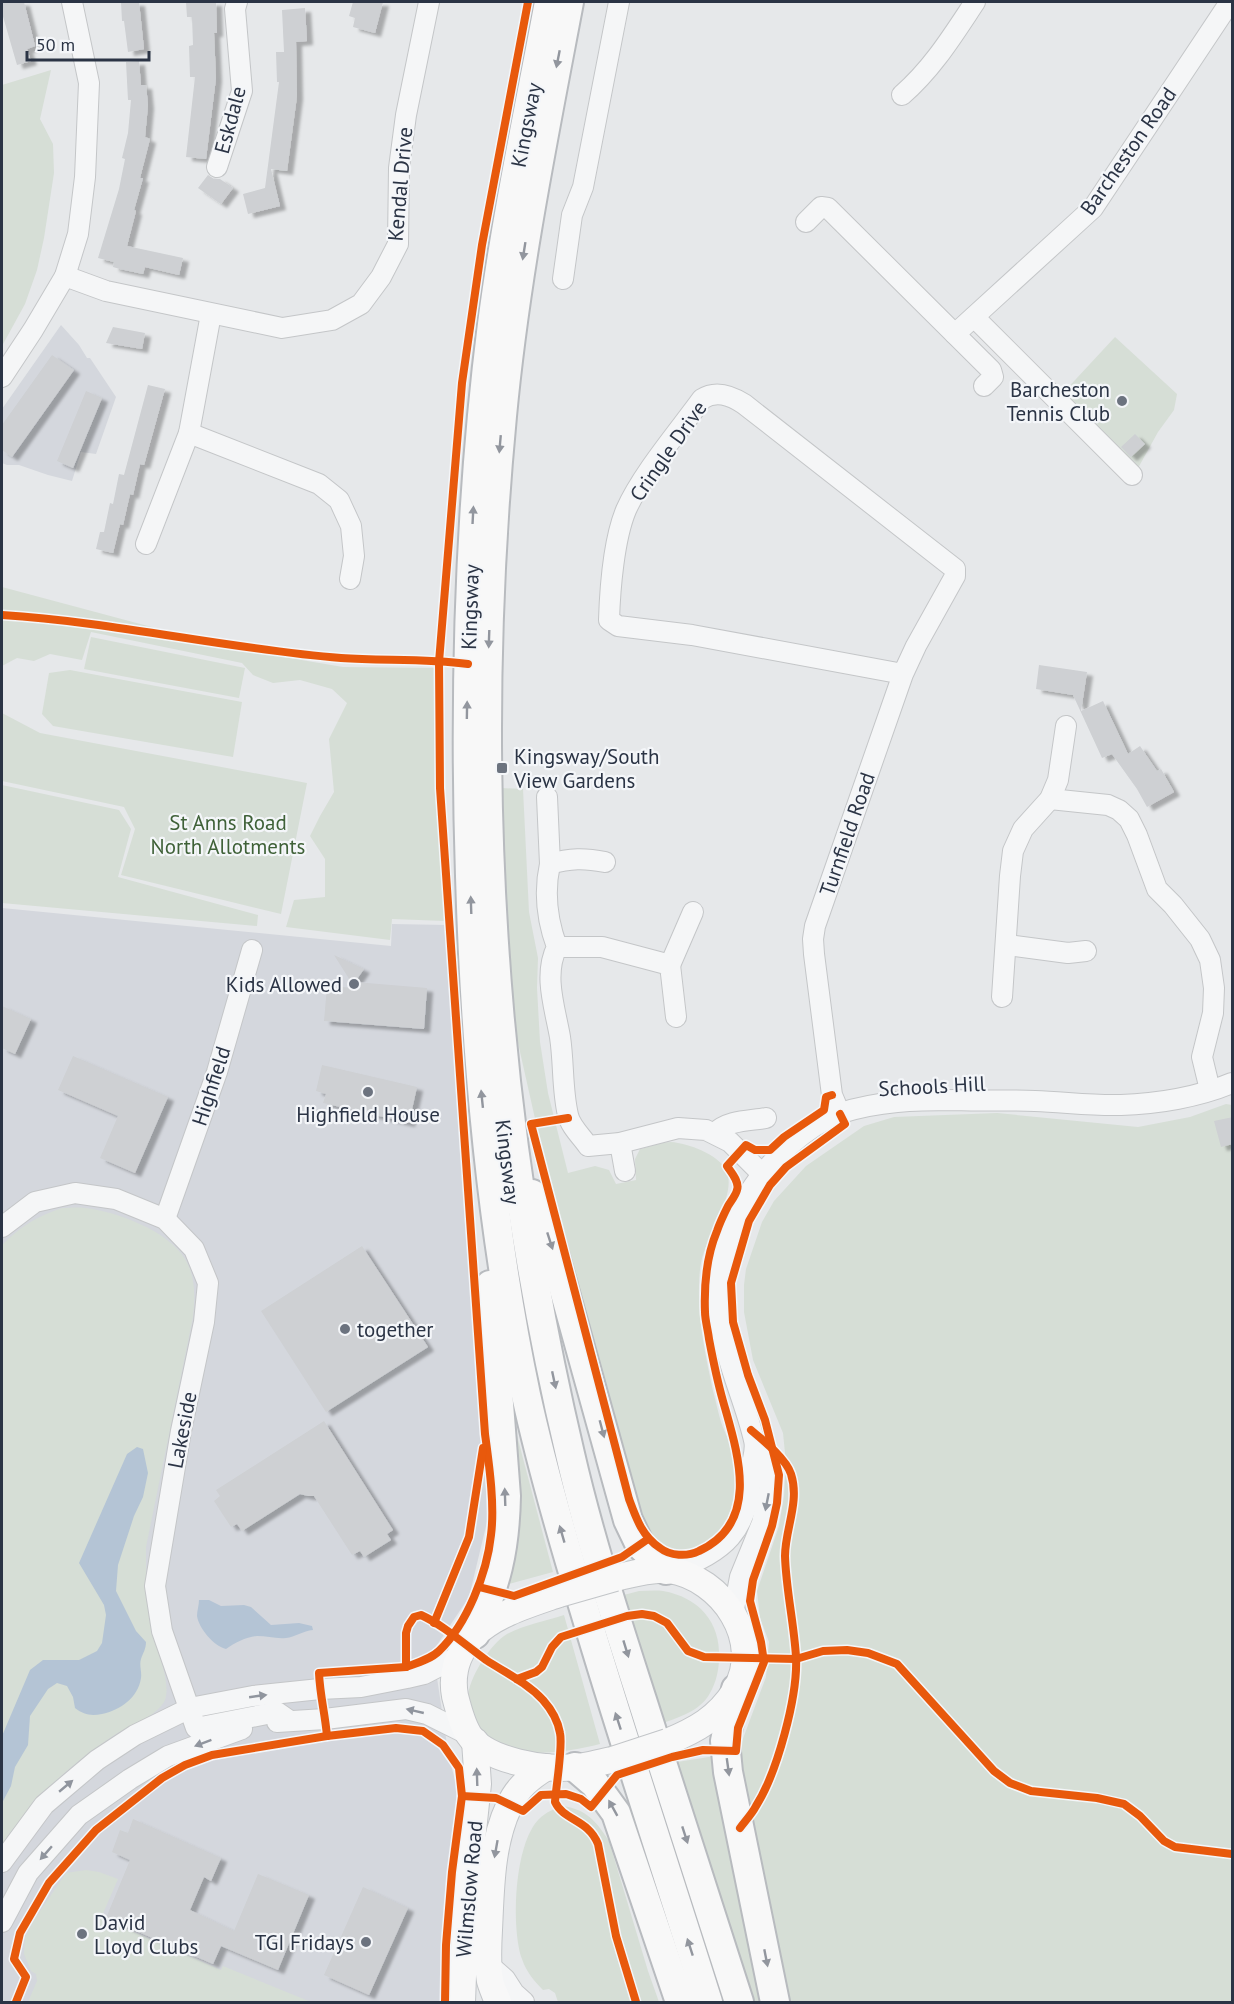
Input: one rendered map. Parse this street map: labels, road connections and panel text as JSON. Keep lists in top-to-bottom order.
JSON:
{
  "streets": {
    "highway": ["Kingsway"],
    "main road": ["Wilmslow Road"],
    "street": [
      "Eskdale",
      "Barcheston Road",
      "Kendal Drive",
      "Cringle Drive",
      "Turnfield Road",
      "Highfield",
      "Schools Hill",
      "Lakeside"
    ]
  },
  "crossings": [
    ["Cringle Drive", "Turnfield Road"],
    ["Turnfield Road", "Schools Hill"],
    ["Highfield", "Lakeside"]
  ],
  "parks": ["St Anns Road North Allotments"],
  "places": {
    "other": [
      "Barcheston Tennis Club",
      "Kids Allowed",
      "Highfield House",
      "together",
      "David Lloyd Clubs",
      "TGI Fridays"
    ],
    "transit": ["Kingsway/South View Gardens"]
  },
  "scale_bar": "50 m"
}
